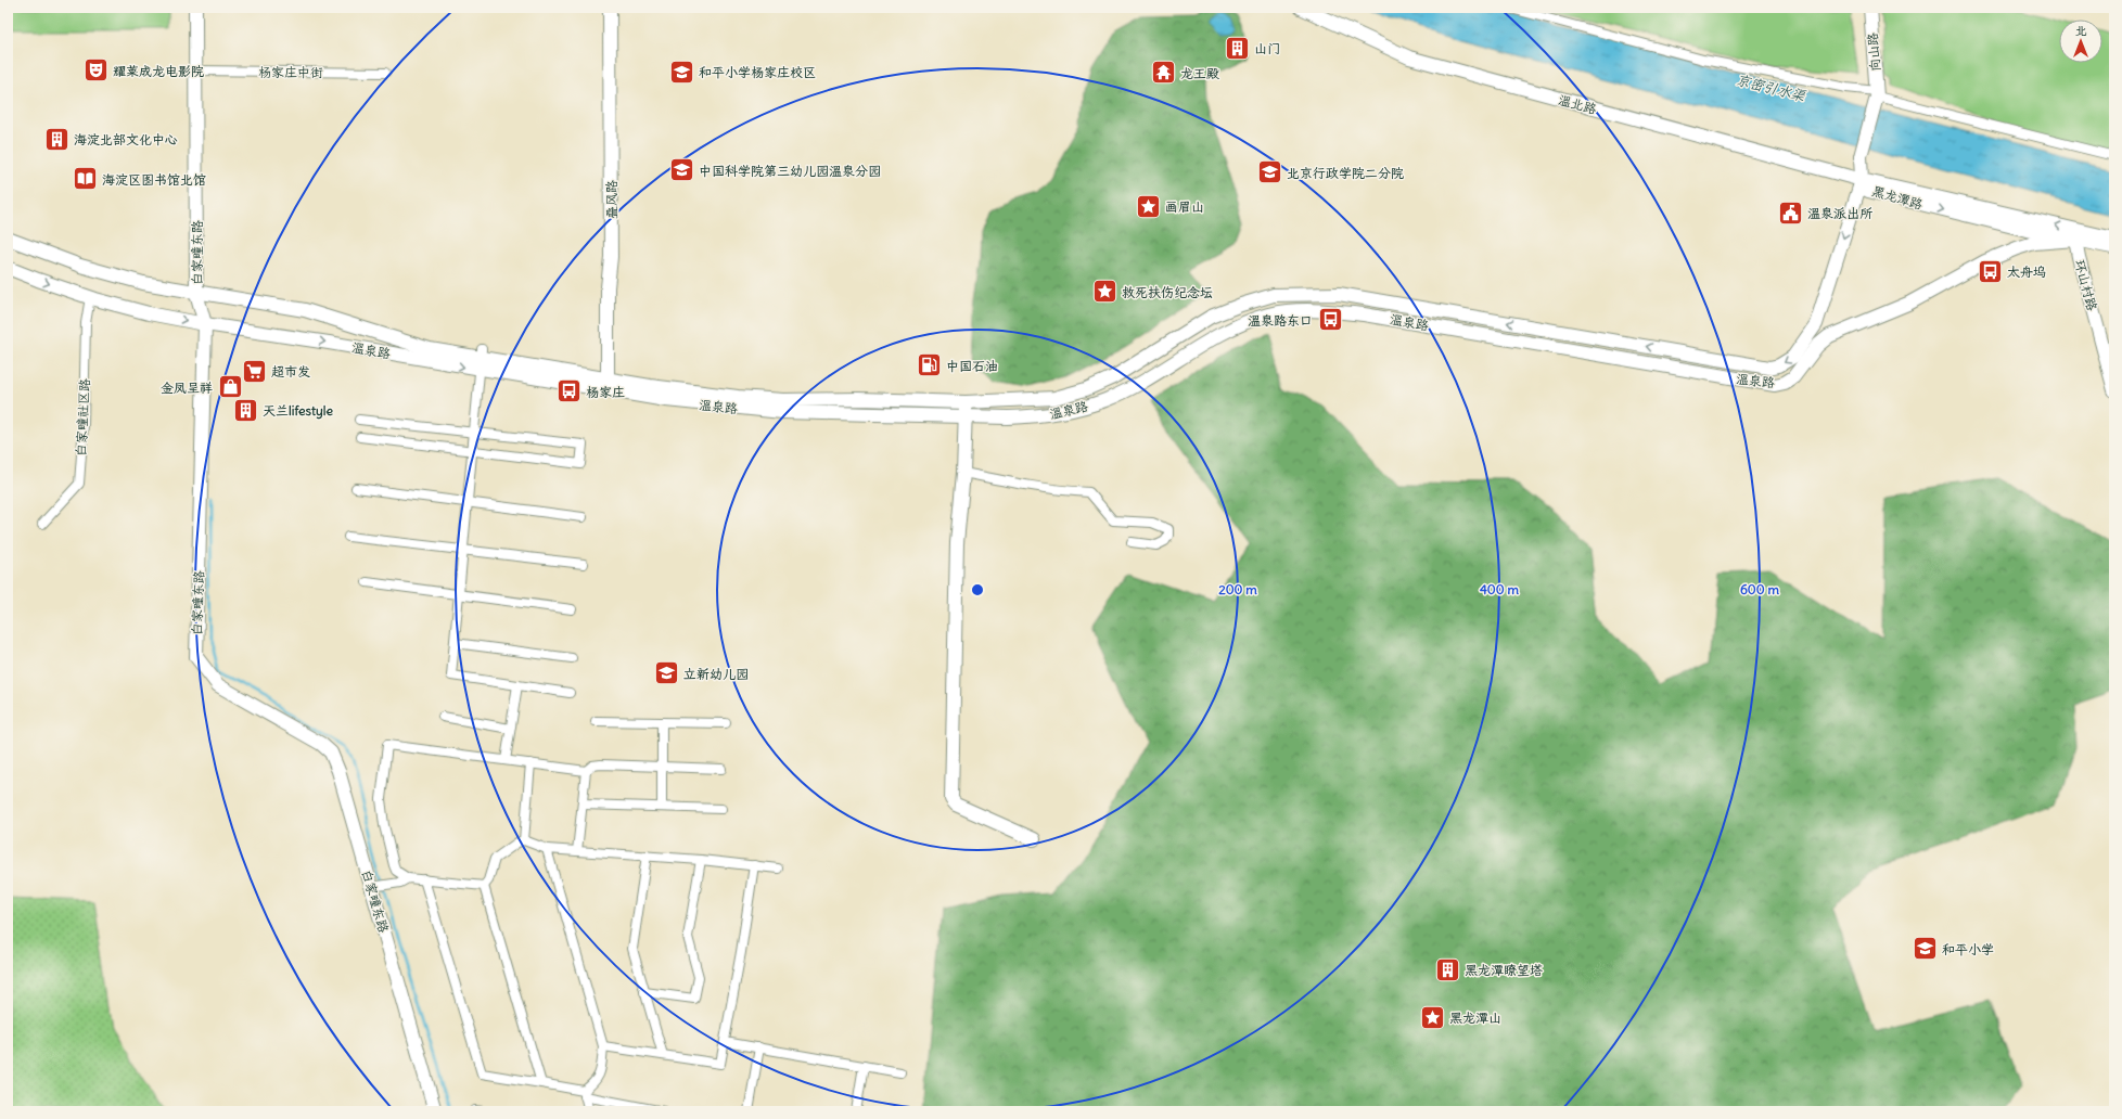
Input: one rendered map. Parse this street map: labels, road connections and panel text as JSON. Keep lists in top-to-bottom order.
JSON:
{
  "streets": {
    "main road": [
      "向山路",
      "温北路",
      "黑龙潭路",
      "叠风路",
      "白家疃东路",
      "环山村路",
      "温泉路"
    ],
    "street": ["杨家庄中街", "白家疃社区路"]
  },
  "crossings": [
    ["向山路", "温北路"],
    ["向山路", "黑龙潭路"],
    ["向山路", "温泉路"],
    ["杨家庄中街", "白家疃东路"],
    ["温北路", "黑龙潭路"],
    ["温北路", "温泉路"],
    ["黑龙潭路", "环山村路"],
    ["黑龙潭路", "温泉路"],
    ["叠风路", "温泉路"],
    ["白家疃东路", "温泉路"],
    ["环山村路", "温泉路"],
    ["温泉路", "白家疃社区路"]
  ],
  "water": ["京密引水渠"],
  "places": {
    "building": [
      "山门",
      "海淀北部文化中心",
      "天兰lifestyle",
      "黑龙潭瞭望塔"
    ],
    "theatre": ["耀莱成龙电影院"],
    "school or university": [
      "和平小学杨家庄校区",
      "中国科学院第三幼儿园温泉分园",
      "北京行政学院二分院",
      "立新幼儿园",
      "和平小学"
    ],
    "temple": ["龙王殿"],
    "library": ["海淀区图书馆北馆"],
    "place": ["画眉山", "救死扶伤纪念坛", "黑龙潭山"],
    "public building": ["温泉派出所"],
    "bus stop": ["太舟坞", "温泉路东口", "杨家庄"],
    "fuel station": ["中国石油"],
    "supermarket": ["超市发"],
    "shop": ["金凤呈祥"]
  },
  "north": "top",
  "rings": ["200 m", "400 m", "600 m"]
}
